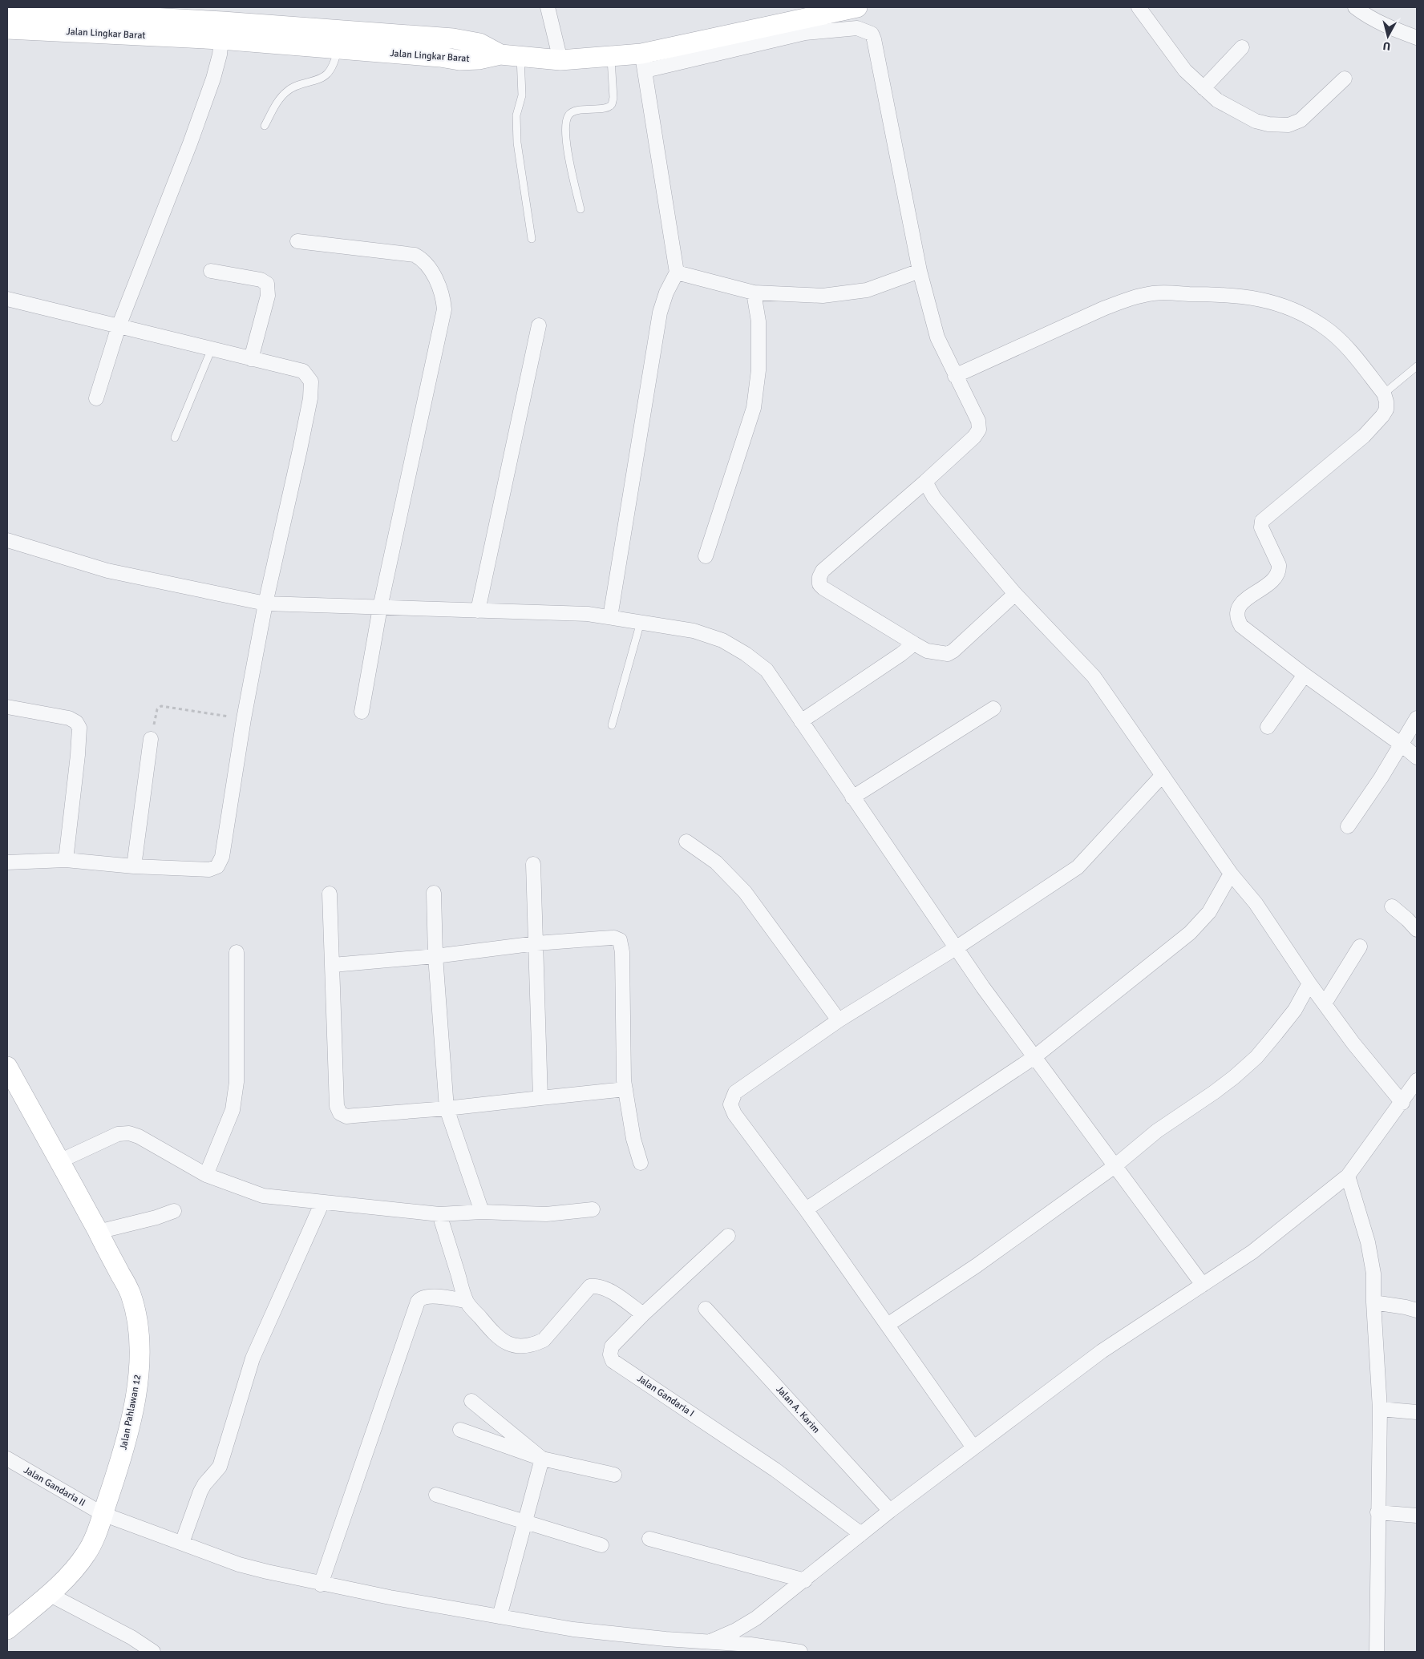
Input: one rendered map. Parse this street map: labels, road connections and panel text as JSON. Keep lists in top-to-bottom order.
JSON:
{
  "streets": {
    "street": [
      "Jalan Lingkar Barat",
      "Jalan Gandaria I",
      "Jalan A. Karim",
      "Jalan Pahlawan 12",
      "Jalan Gandaria II"
    ]
  },
  "crossings": [
    ["Jalan Pahlawan 12", "Jalan Gandaria II"]
  ],
  "north": "bottom"
}
